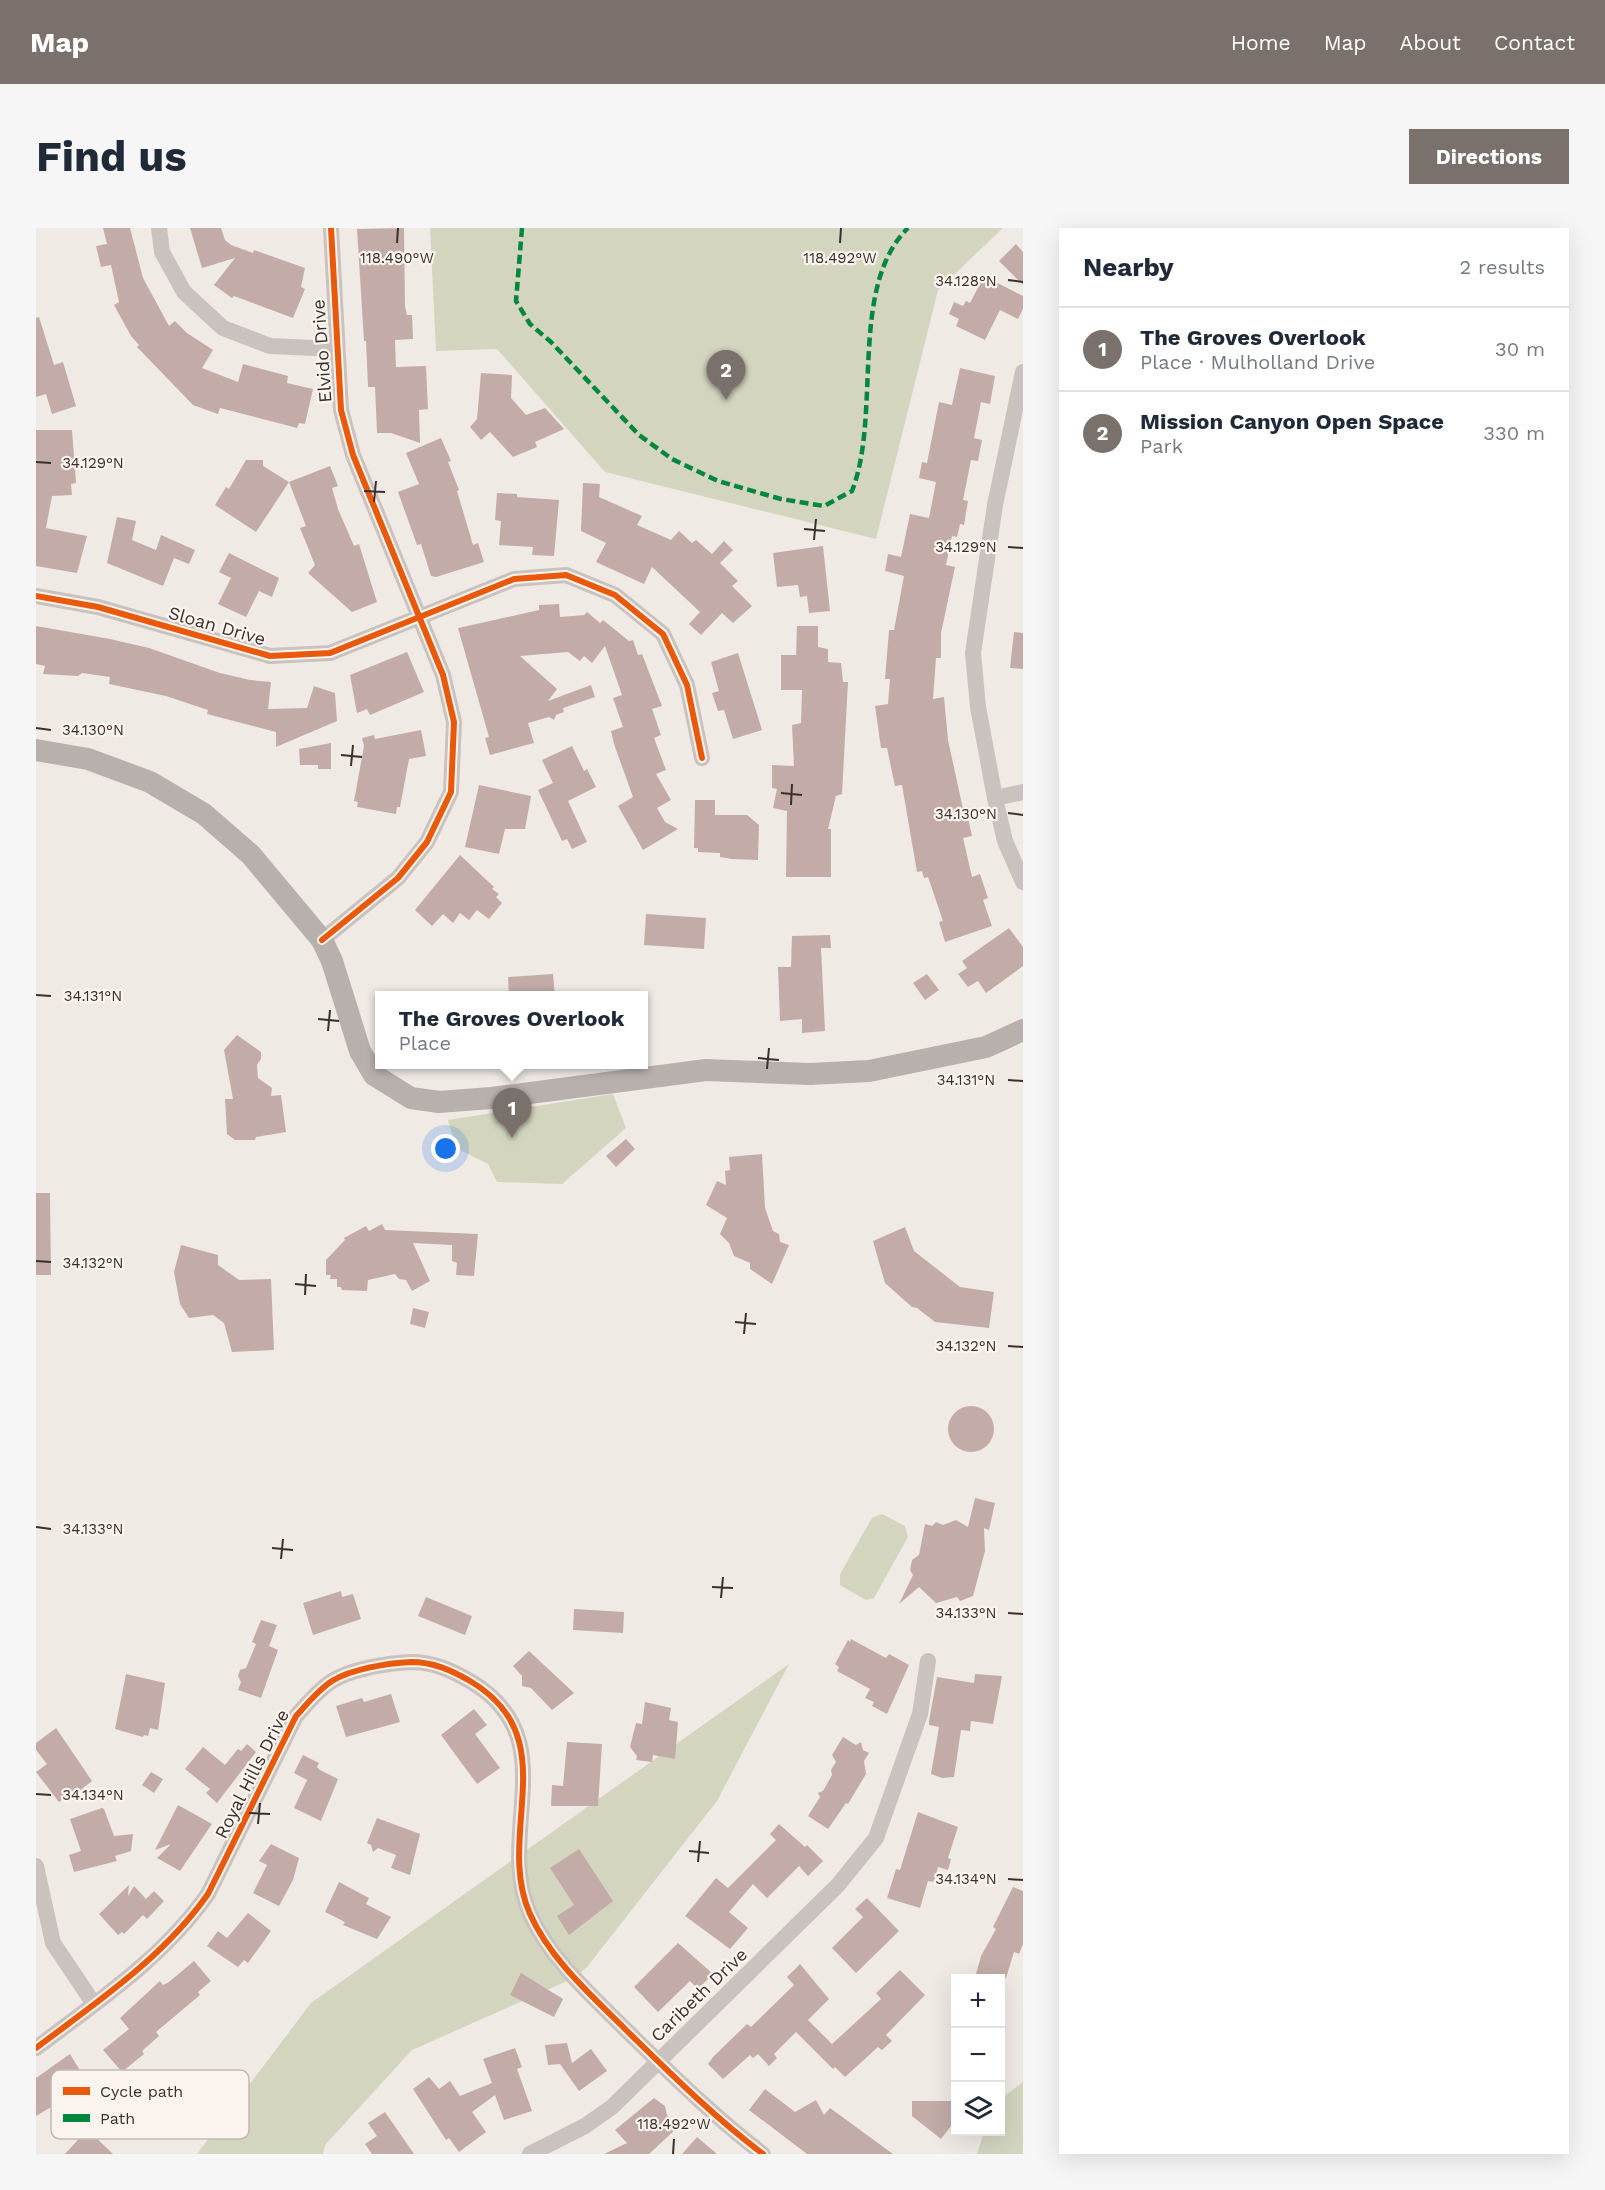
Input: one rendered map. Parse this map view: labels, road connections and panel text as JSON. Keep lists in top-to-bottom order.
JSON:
{
  "streets": {
    "street": [
      "Elvido Drive",
      "Sloan Drive",
      "Royal Hills Drive",
      "Caribeth Drive"
    ]
  },
  "crossings": [
    ["Elvido Drive", "Sloan Drive"],
    ["Royal Hills Drive", "Caribeth Drive"]
  ],
  "legend": ["Cycle path", "Path"],
  "page": {
    "header": "Map",
    "nav": [
      "Home",
      "Map",
      "About",
      "Contact"
    ],
    "buttons": "Directions",
    "title": "Find us",
    "heading": ["Nearby", "2 results"],
    "list": [
      {
        "mark": "1",
        "name": "The Groves Overlook",
        "note": "Place · Mulholland Drive",
        "value": "30 m"
      },
      {
        "mark": "2",
        "name": "Mission Canyon Open Space",
        "note": "Park",
        "value": "330 m"
      }
    ],
    "pins": ["2", "1"],
    "popup": ["The Groves Overlook", "Place"],
    "map_buttons": ["+", "−"]
  },
  "coordinates": [
    "118.490°W",
    "118.492°W",
    "34.128°N",
    "34.129°N",
    "34.130°N",
    "34.131°N",
    "34.132°N",
    "34.133°N",
    "34.134°N"
  ]
}
